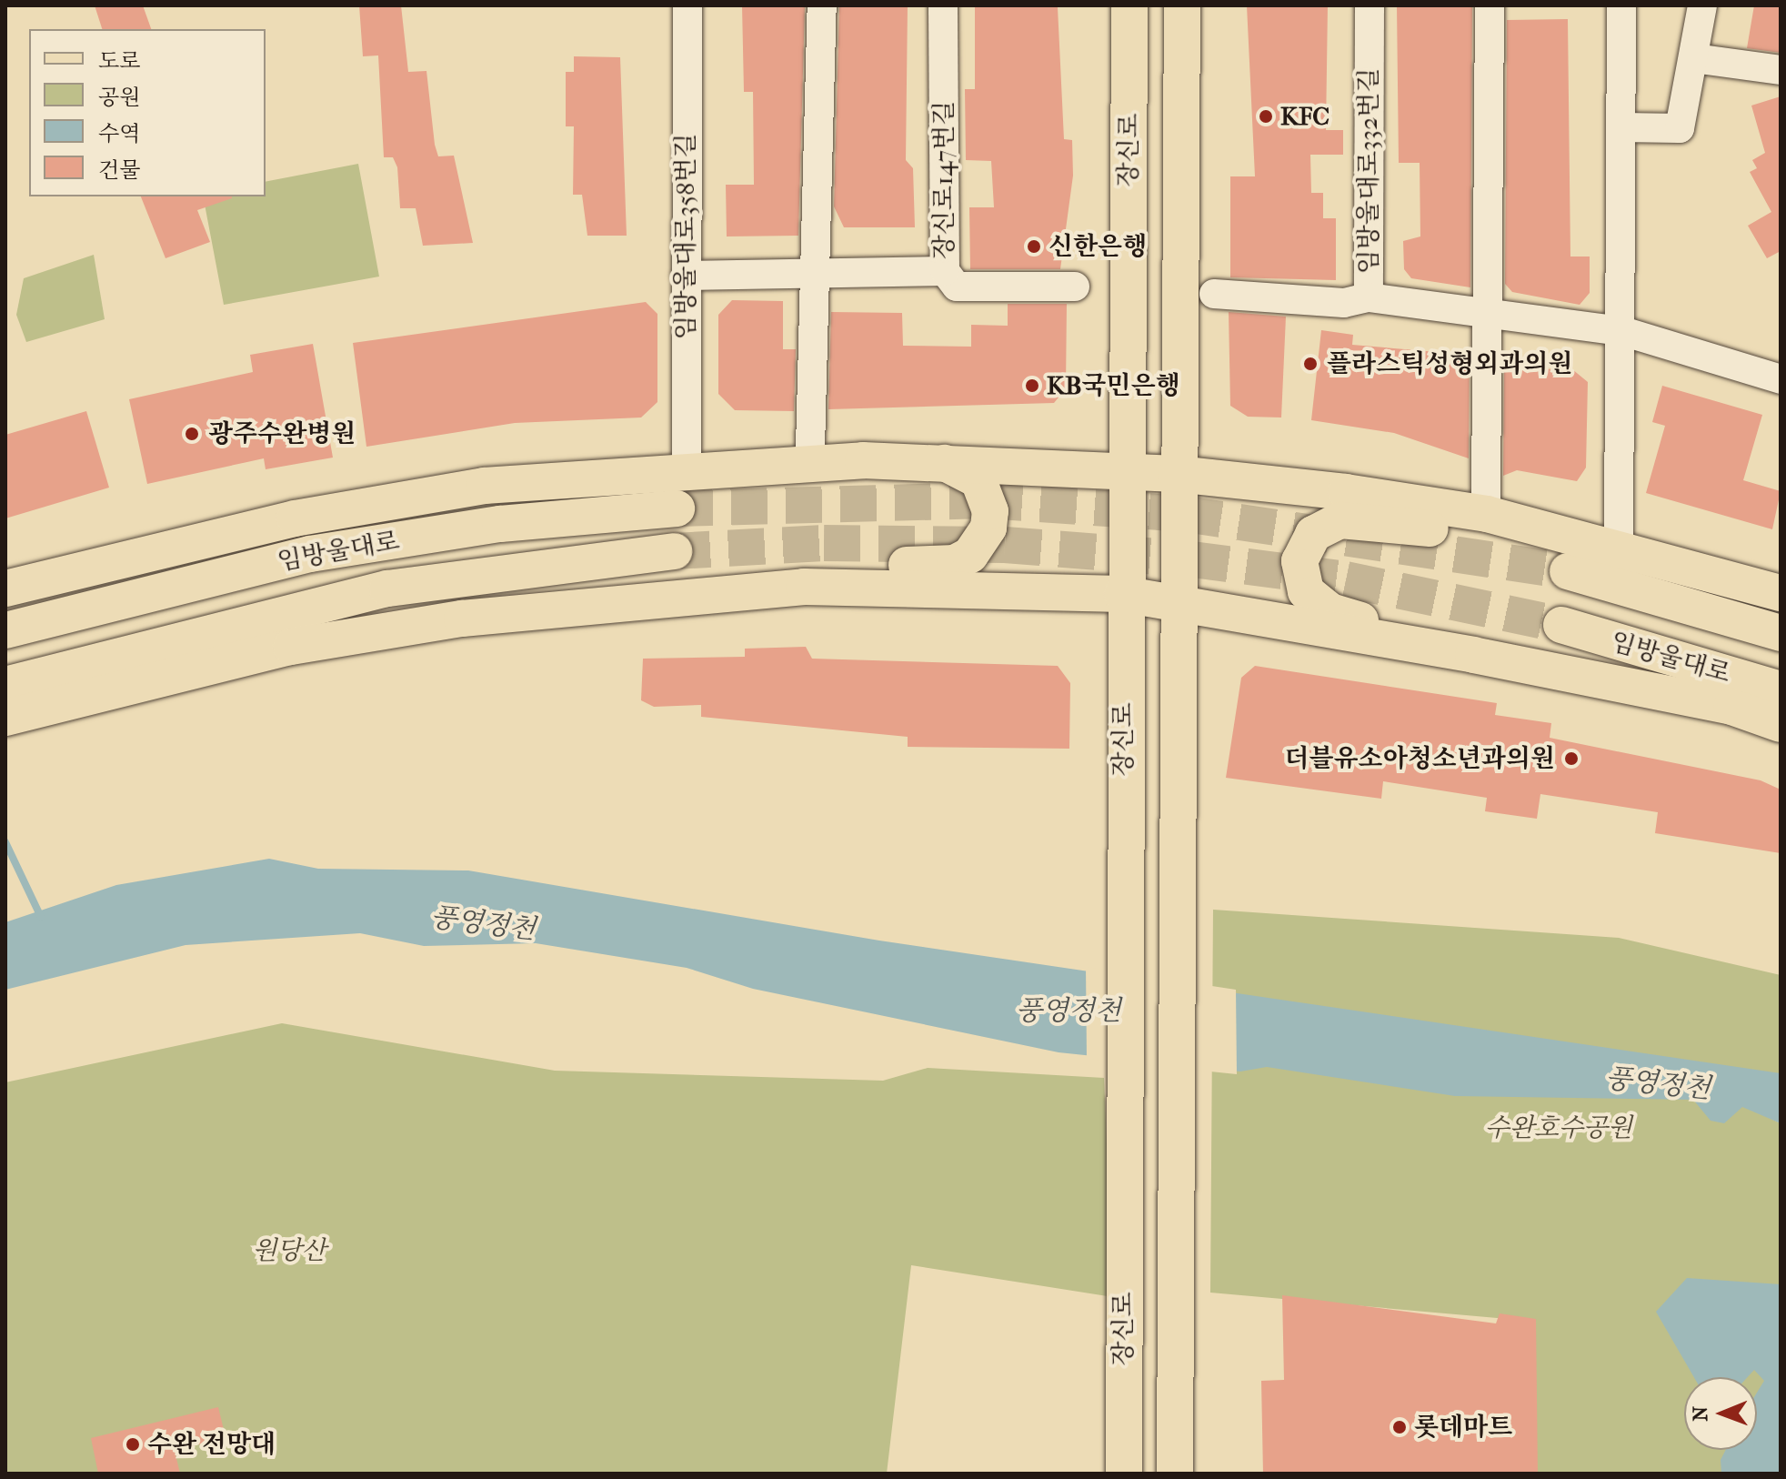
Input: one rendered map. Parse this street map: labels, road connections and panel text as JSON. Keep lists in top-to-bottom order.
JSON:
{
  "streets": {
    "main road": ["장신로", "임방울대로"],
    "street": ["임방울대로332번길", "장신로147번길", "임방울대로358번길"]
  },
  "crossings": [
    ["장신로147번길", "임방울대로358번길"]
  ],
  "water": ["풍영정천"],
  "parks": ["수완호수공원", "원당산"],
  "places": [
    "KFC",
    "신한은행",
    "플라스틱성형외과의원",
    "KB국민은행",
    "광주수완병원",
    "더블유소아청소년과의원",
    "롯데마트",
    "수완 전망대"
  ],
  "legend": [
    "도로",
    "공원",
    "수역",
    "건물"
  ],
  "north": "left"
}
